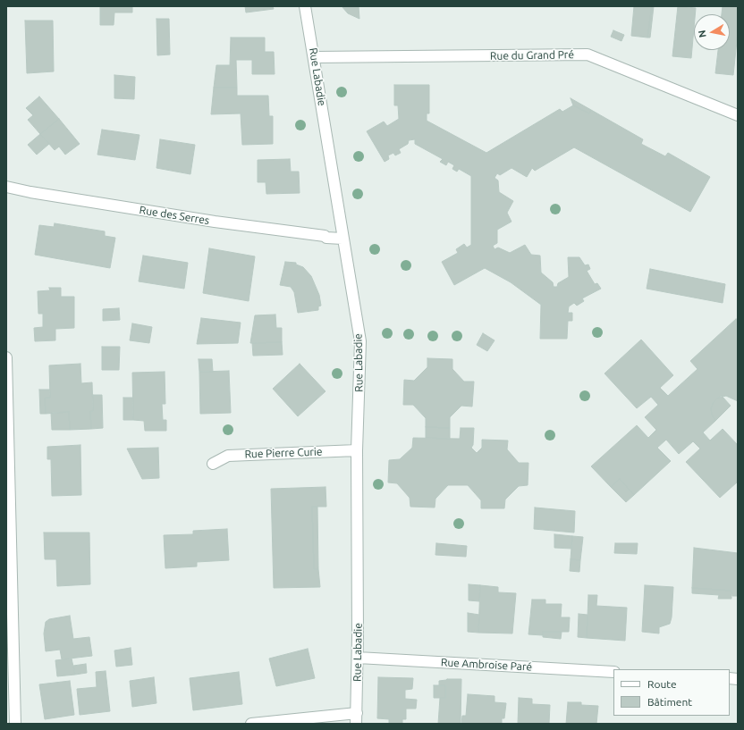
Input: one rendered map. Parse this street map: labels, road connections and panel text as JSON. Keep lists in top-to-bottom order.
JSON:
{
  "streets": {
    "street": [
      "Rue du Grand Pré",
      "Rue Labadie",
      "Rue des Serres",
      "Rue Pierre Curie",
      "Rue Ambroise Paré"
    ]
  },
  "crossings": [
    ["Rue du Grand Pré", "Rue Labadie"],
    ["Rue Labadie", "Rue des Serres"],
    ["Rue Labadie", "Rue Pierre Curie"],
    ["Rue Labadie", "Rue Ambroise Paré"]
  ],
  "legend": ["Route", "Bâtiment"],
  "north": "left"
}
